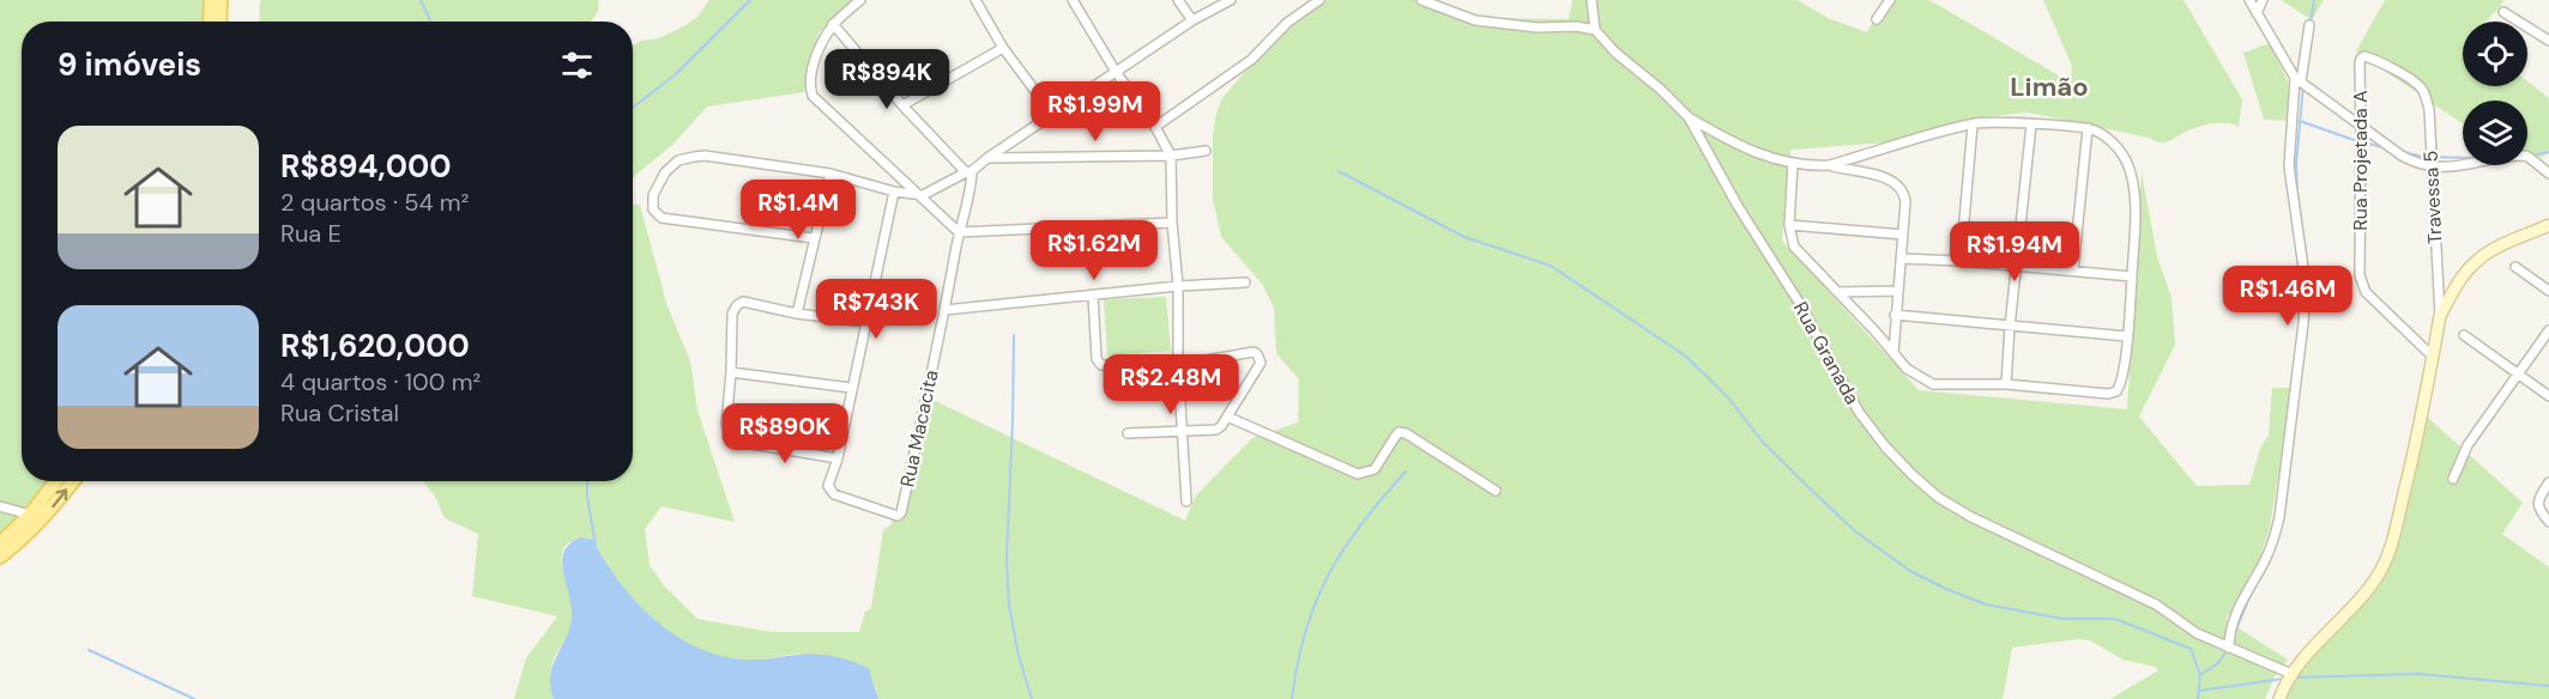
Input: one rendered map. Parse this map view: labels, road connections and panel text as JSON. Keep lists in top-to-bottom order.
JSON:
{
  "streets": {
    "street": [
      "Rua Projetada A",
      "Travessa 5",
      "Rua Granada",
      "Rua Macacita"
    ]
  },
  "crossings": [
    ["Rua Projetada A", "Travessa 5"]
  ],
  "districts": ["Limão"],
  "page": {
    "heading": "9 imóveis",
    "price": [
      "R$894K",
      "R$1.99M",
      "R$1.4M",
      "R$1.62M",
      "R$1.94M",
      "R$1.46M",
      "R$743K",
      "R$2.48M",
      "R$890K"
    ],
    "list": [
      {
        "name": "R$894,000",
        "note": "2 quartos · 54 m² · Rua E"
      },
      {
        "name": "R$1,620,000",
        "note": "4 quartos · 100 m² · Rua Cristal"
      }
    ]
  }
}
